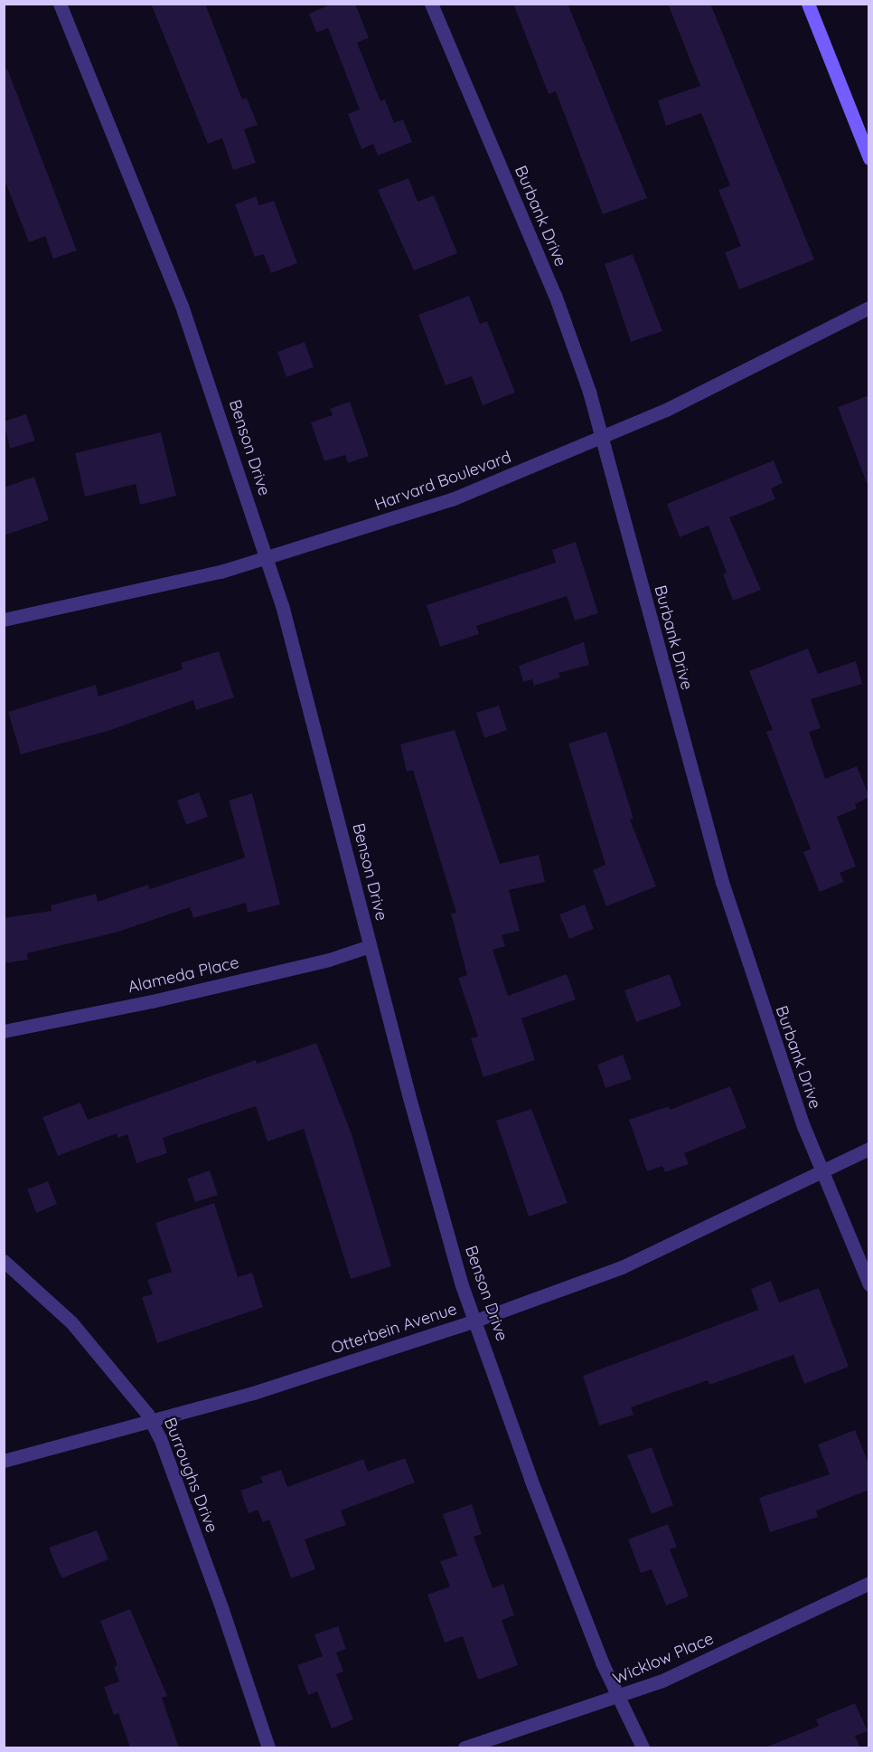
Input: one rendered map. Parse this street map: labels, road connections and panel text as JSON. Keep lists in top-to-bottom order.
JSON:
{
  "streets": {
    "street": [
      "Burbank Drive",
      "Benson Drive",
      "Harvard Boulevard",
      "Alameda Place",
      "Otterbein Avenue",
      "Burroughs Drive",
      "Wicklow Place"
    ]
  },
  "crossings": [
    ["Burbank Drive", "Harvard Boulevard"],
    ["Burbank Drive", "Otterbein Avenue"],
    ["Benson Drive", "Harvard Boulevard"],
    ["Benson Drive", "Alameda Place"],
    ["Benson Drive", "Otterbein Avenue"],
    ["Benson Drive", "Wicklow Place"],
    ["Otterbein Avenue", "Burroughs Drive"]
  ]
}
